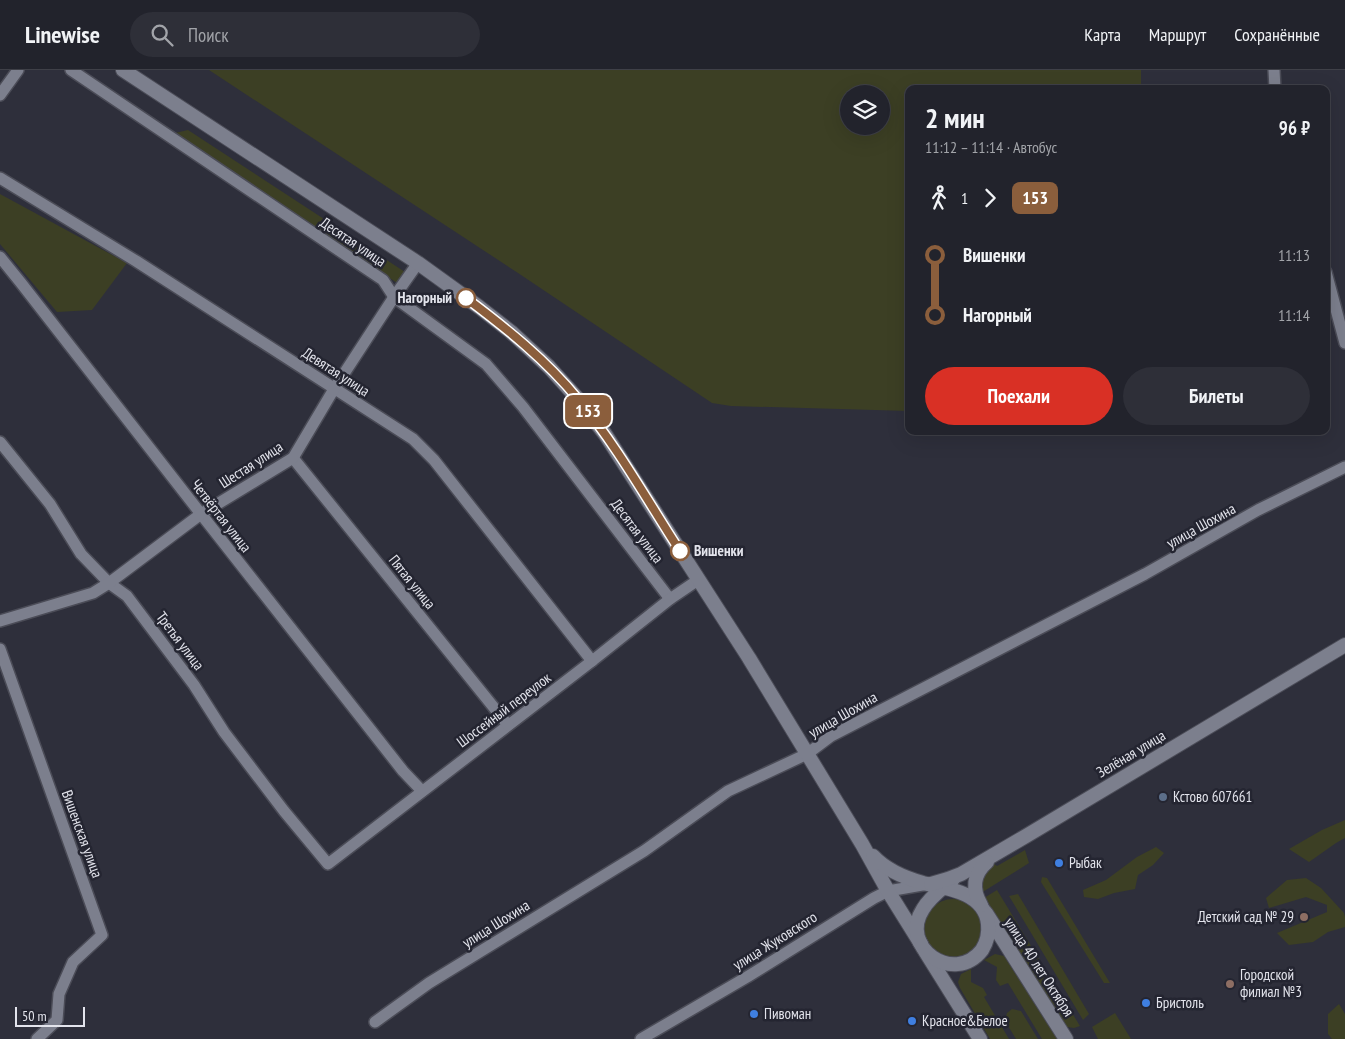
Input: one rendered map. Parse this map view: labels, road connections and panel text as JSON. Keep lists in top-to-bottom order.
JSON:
{
  "streets": {
    "main road": ["Зелёная улица", "улица 40 лет Октября"],
    "street": [
      "Десятая улица",
      "Девятая улица",
      "Шестая улица",
      "Четвёртая улица",
      "улица Шохина",
      "Пятая улица",
      "Третья улица",
      "Шоссейный переулок",
      "Вишенская улица",
      "улица Жуковского"
    ]
  },
  "crossings": [
    ["Десятая улица", "Шестая улица"],
    ["Десятая улица", "Шоссейный переулок"],
    ["Девятая улица", "Шестая улица"],
    ["Девятая улица", "Шоссейный переулок"],
    ["Шестая улица", "Четвёртая улица"],
    ["Шестая улица", "Пятая улица"],
    ["Шестая улица", "Третья улица"],
    ["Четвёртая улица", "Шоссейный переулок"],
    ["Пятая улица", "Шоссейный переулок"],
    ["Третья улица", "Шоссейный переулок"],
    ["Зелёная улица", "улица Жуковского"],
    ["Зелёная улица", "улица 40 лет Октября"],
    ["улица Жуковского", "улица 40 лет Октября"]
  ],
  "places": [
    "Нагорный",
    "Вишенки",
    "Кстово 607661",
    "Рыбак",
    "Детский сад № 29",
    "Городской филиал №3",
    "Бристоль",
    "Пивоман",
    "Красное&Белое"
  ],
  "lines": ["bus line 153"],
  "scale_bar": "50 m",
  "page": {
    "header": "Linewise",
    "search": "Поиск",
    "nav": ["Карта", "Маршрут", "Сохранённые"],
    "on_map": "153",
    "heading": ["2 мин", "11:12 – 11:14 · Автобус", "96 ₽"],
    "legs": ["1", "153"],
    "list": [
      {
        "name": "Вишенки",
        "value": "11:13"
      },
      {
        "name": "Нагорный",
        "value": "11:14"
      }
    ],
    "buttons": ["Поехали", "Билеты"],
    "scale": "50 m"
  }
}
